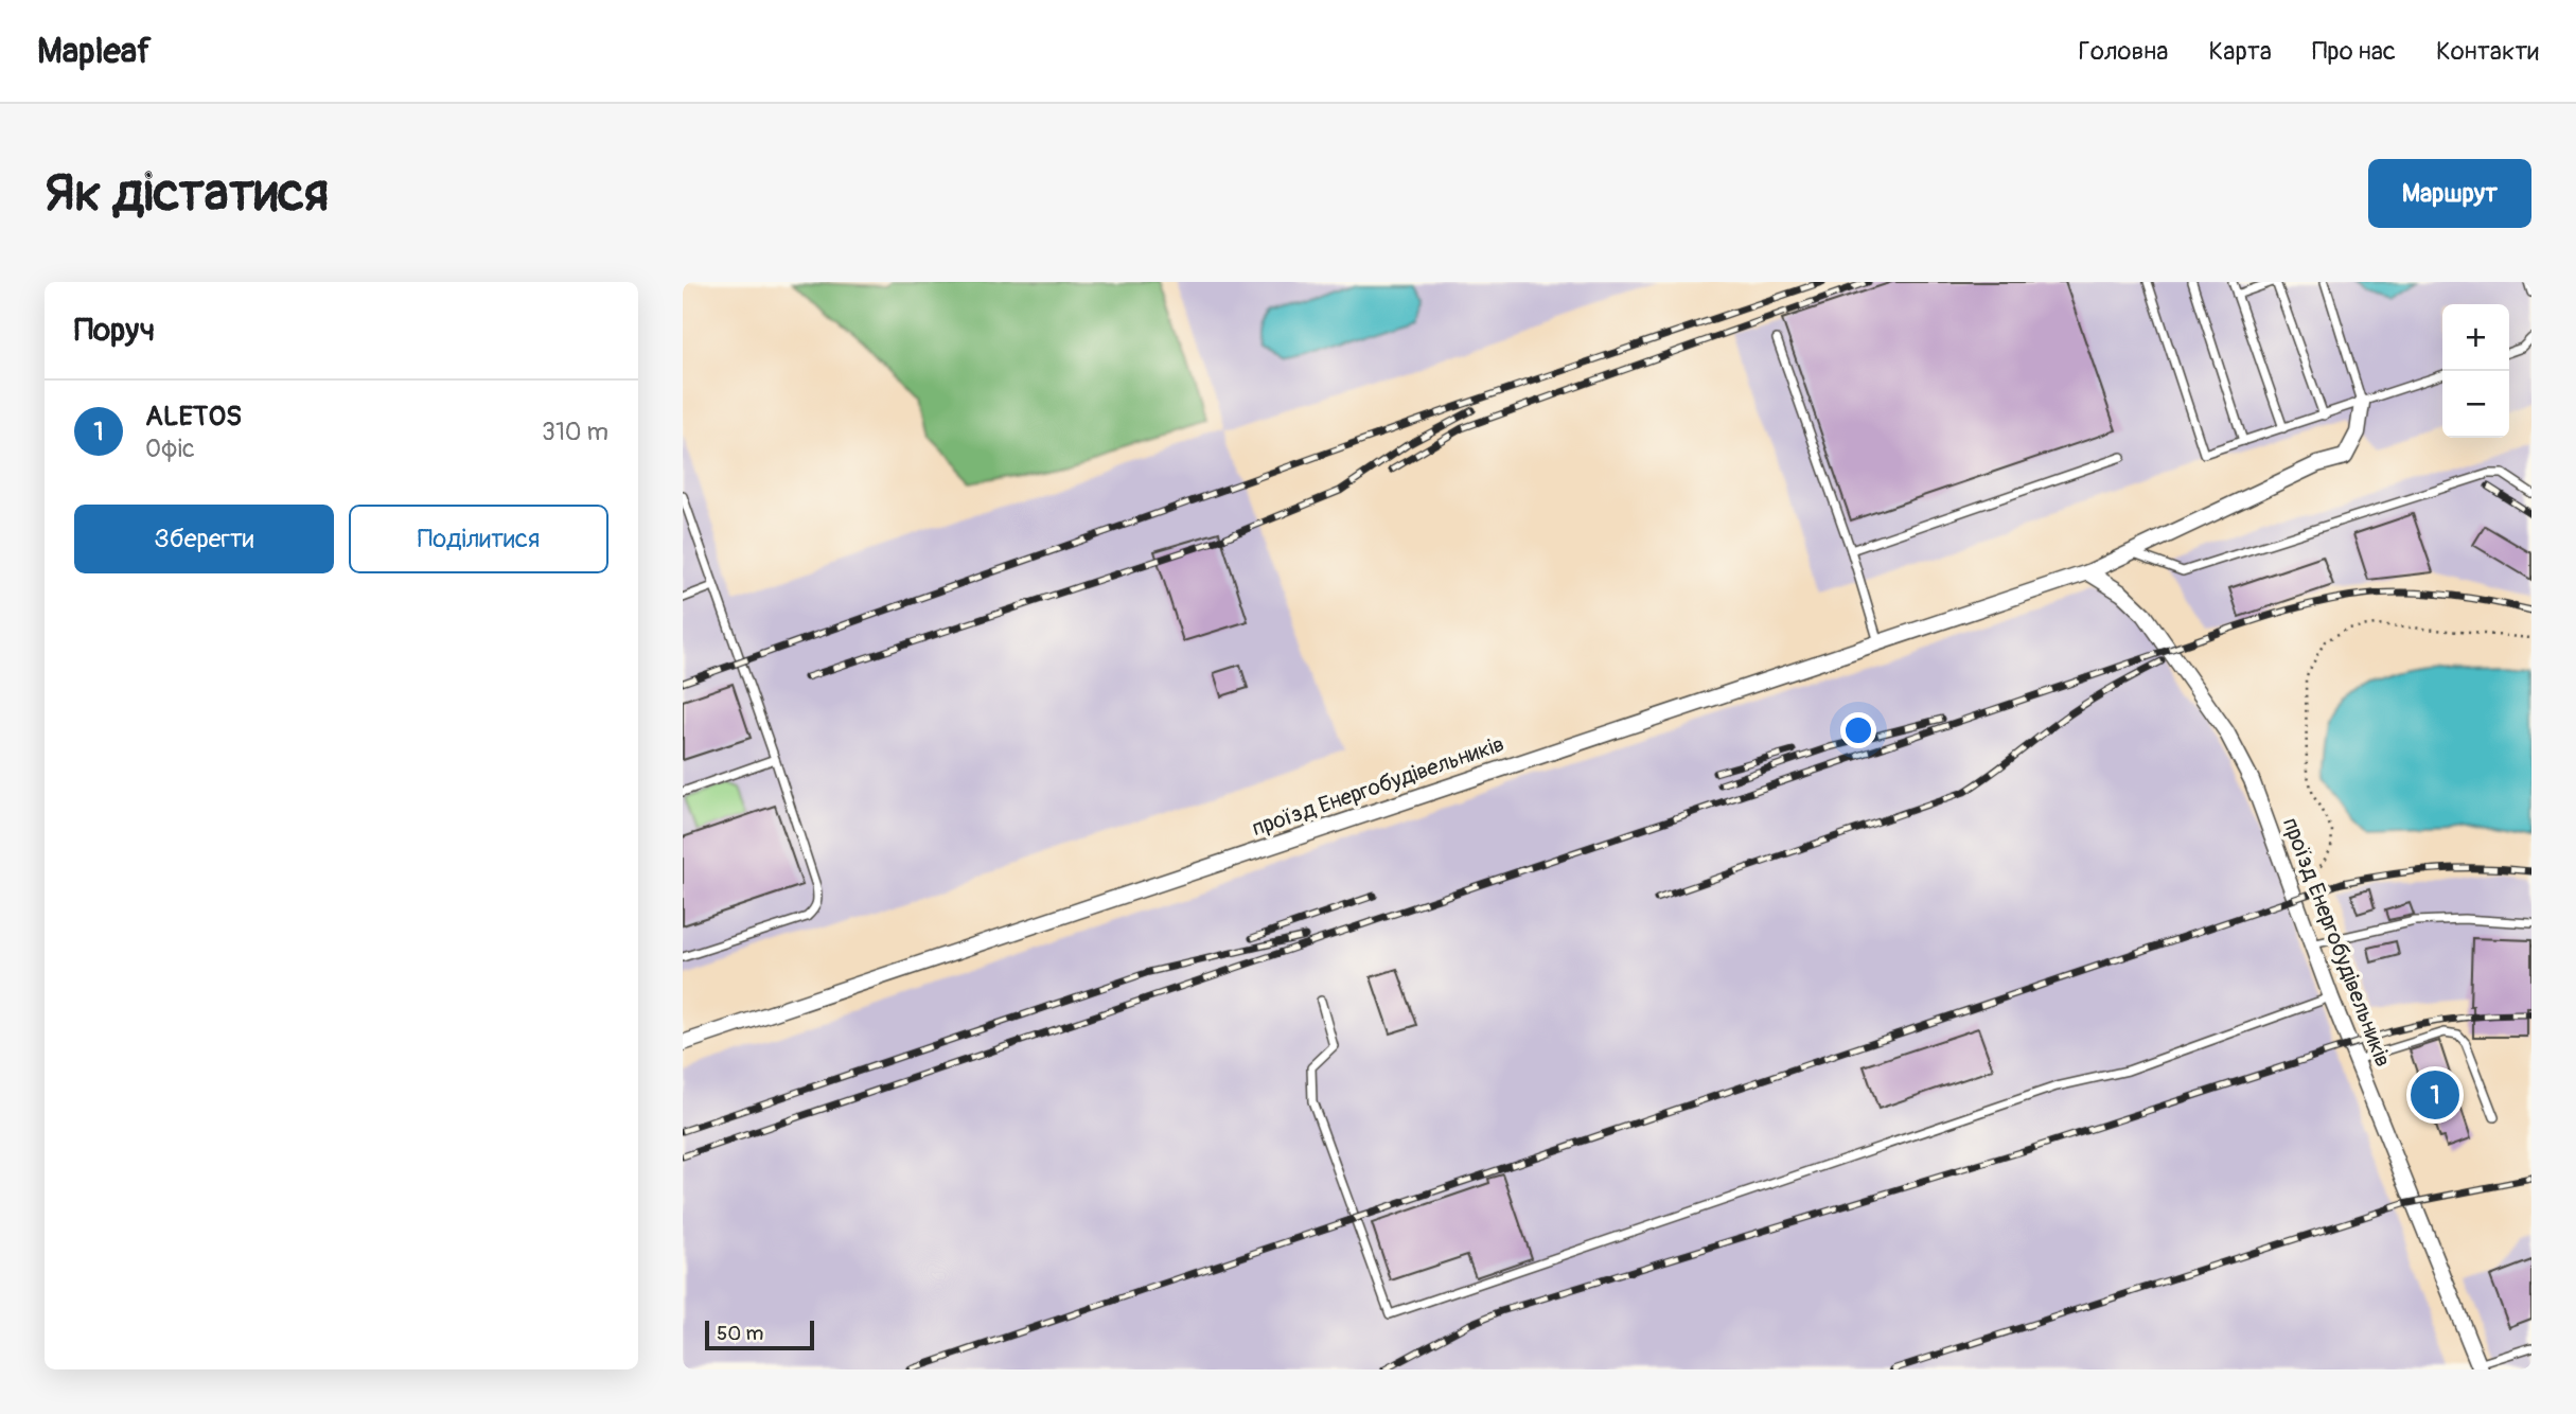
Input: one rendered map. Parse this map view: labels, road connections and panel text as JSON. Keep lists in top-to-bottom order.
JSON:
{
  "streets": {
    "street": ["проїзд Енергобудівельників"]
  },
  "scale_bar": "50 m",
  "page": {
    "header": "Mapleaf",
    "nav": [
      "Головна",
      "Карта",
      "Про нас",
      "Контакти"
    ],
    "buttons": [
      "Маршрут",
      ["Зберегти", "Поділитися"]
    ],
    "title": "Як дістатися",
    "heading": "Поруч",
    "map_buttons": ["+", "−"],
    "list": [
      {
        "mark": "1",
        "name": "ALETOS",
        "note": "Офіс",
        "value": "310 m"
      }
    ],
    "pins": "1",
    "scale": "50 m"
  }
}
